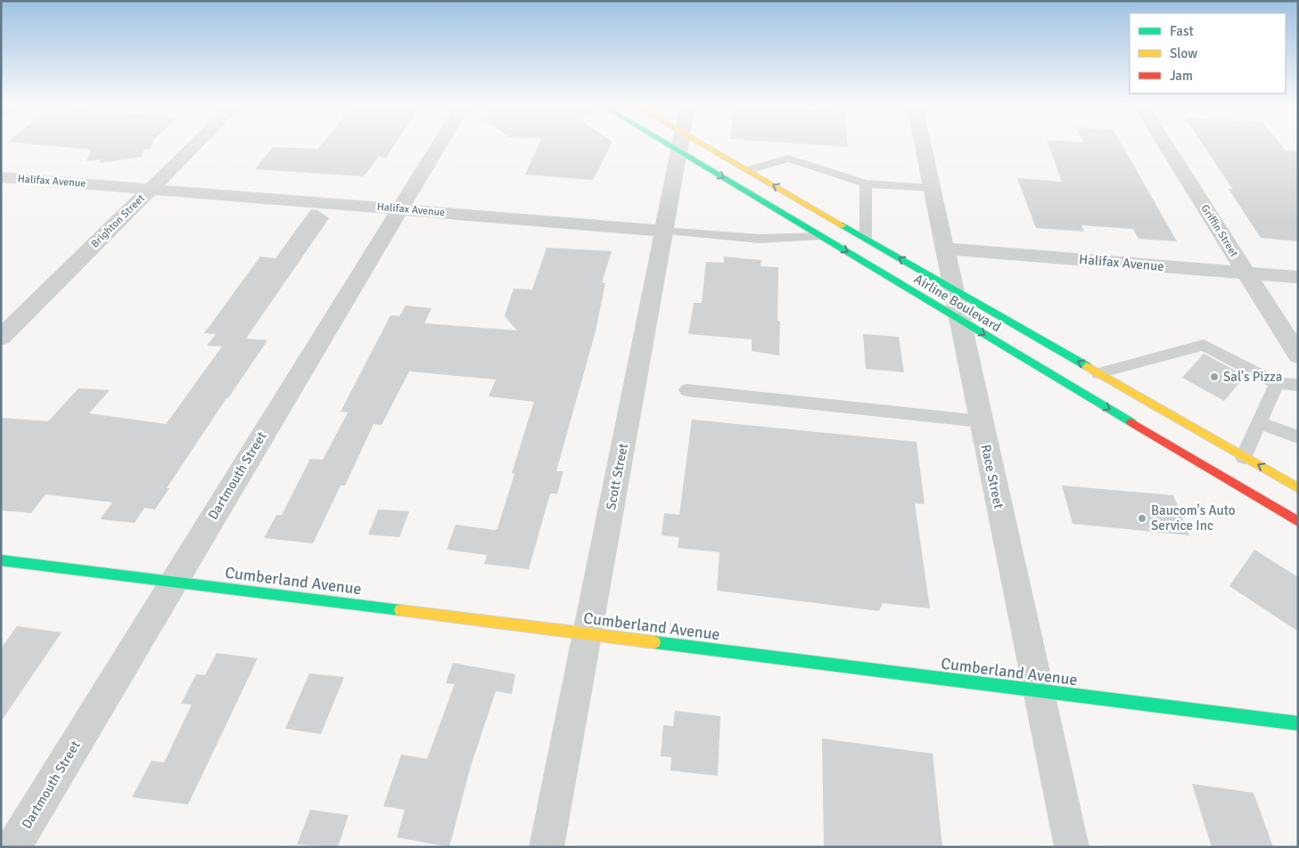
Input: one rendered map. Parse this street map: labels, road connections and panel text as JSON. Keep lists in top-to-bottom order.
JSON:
{
  "streets": {
    "main road": ["Airline Boulevard", "Cumberland Avenue"],
    "street": [
      "Halifax Avenue",
      "Brighton Street",
      "Griffin Street",
      "Dartmouth Street",
      "Scott Street",
      "Race Street"
    ]
  },
  "crossings": [
    ["Halifax Avenue", "Brighton Street"],
    ["Halifax Avenue", "Griffin Street"],
    ["Halifax Avenue", "Airline Boulevard"],
    ["Halifax Avenue", "Dartmouth Street"],
    ["Halifax Avenue", "Scott Street"],
    ["Halifax Avenue", "Race Street"],
    ["Airline Boulevard", "Race Street"],
    ["Dartmouth Street", "Cumberland Avenue"],
    ["Scott Street", "Cumberland Avenue"],
    ["Race Street", "Cumberland Avenue"]
  ],
  "places": ["Sal's Pizza", "Baucom's Auto Service Inc"],
  "legend": ["Fast", "Slow", "Jam"]
}
